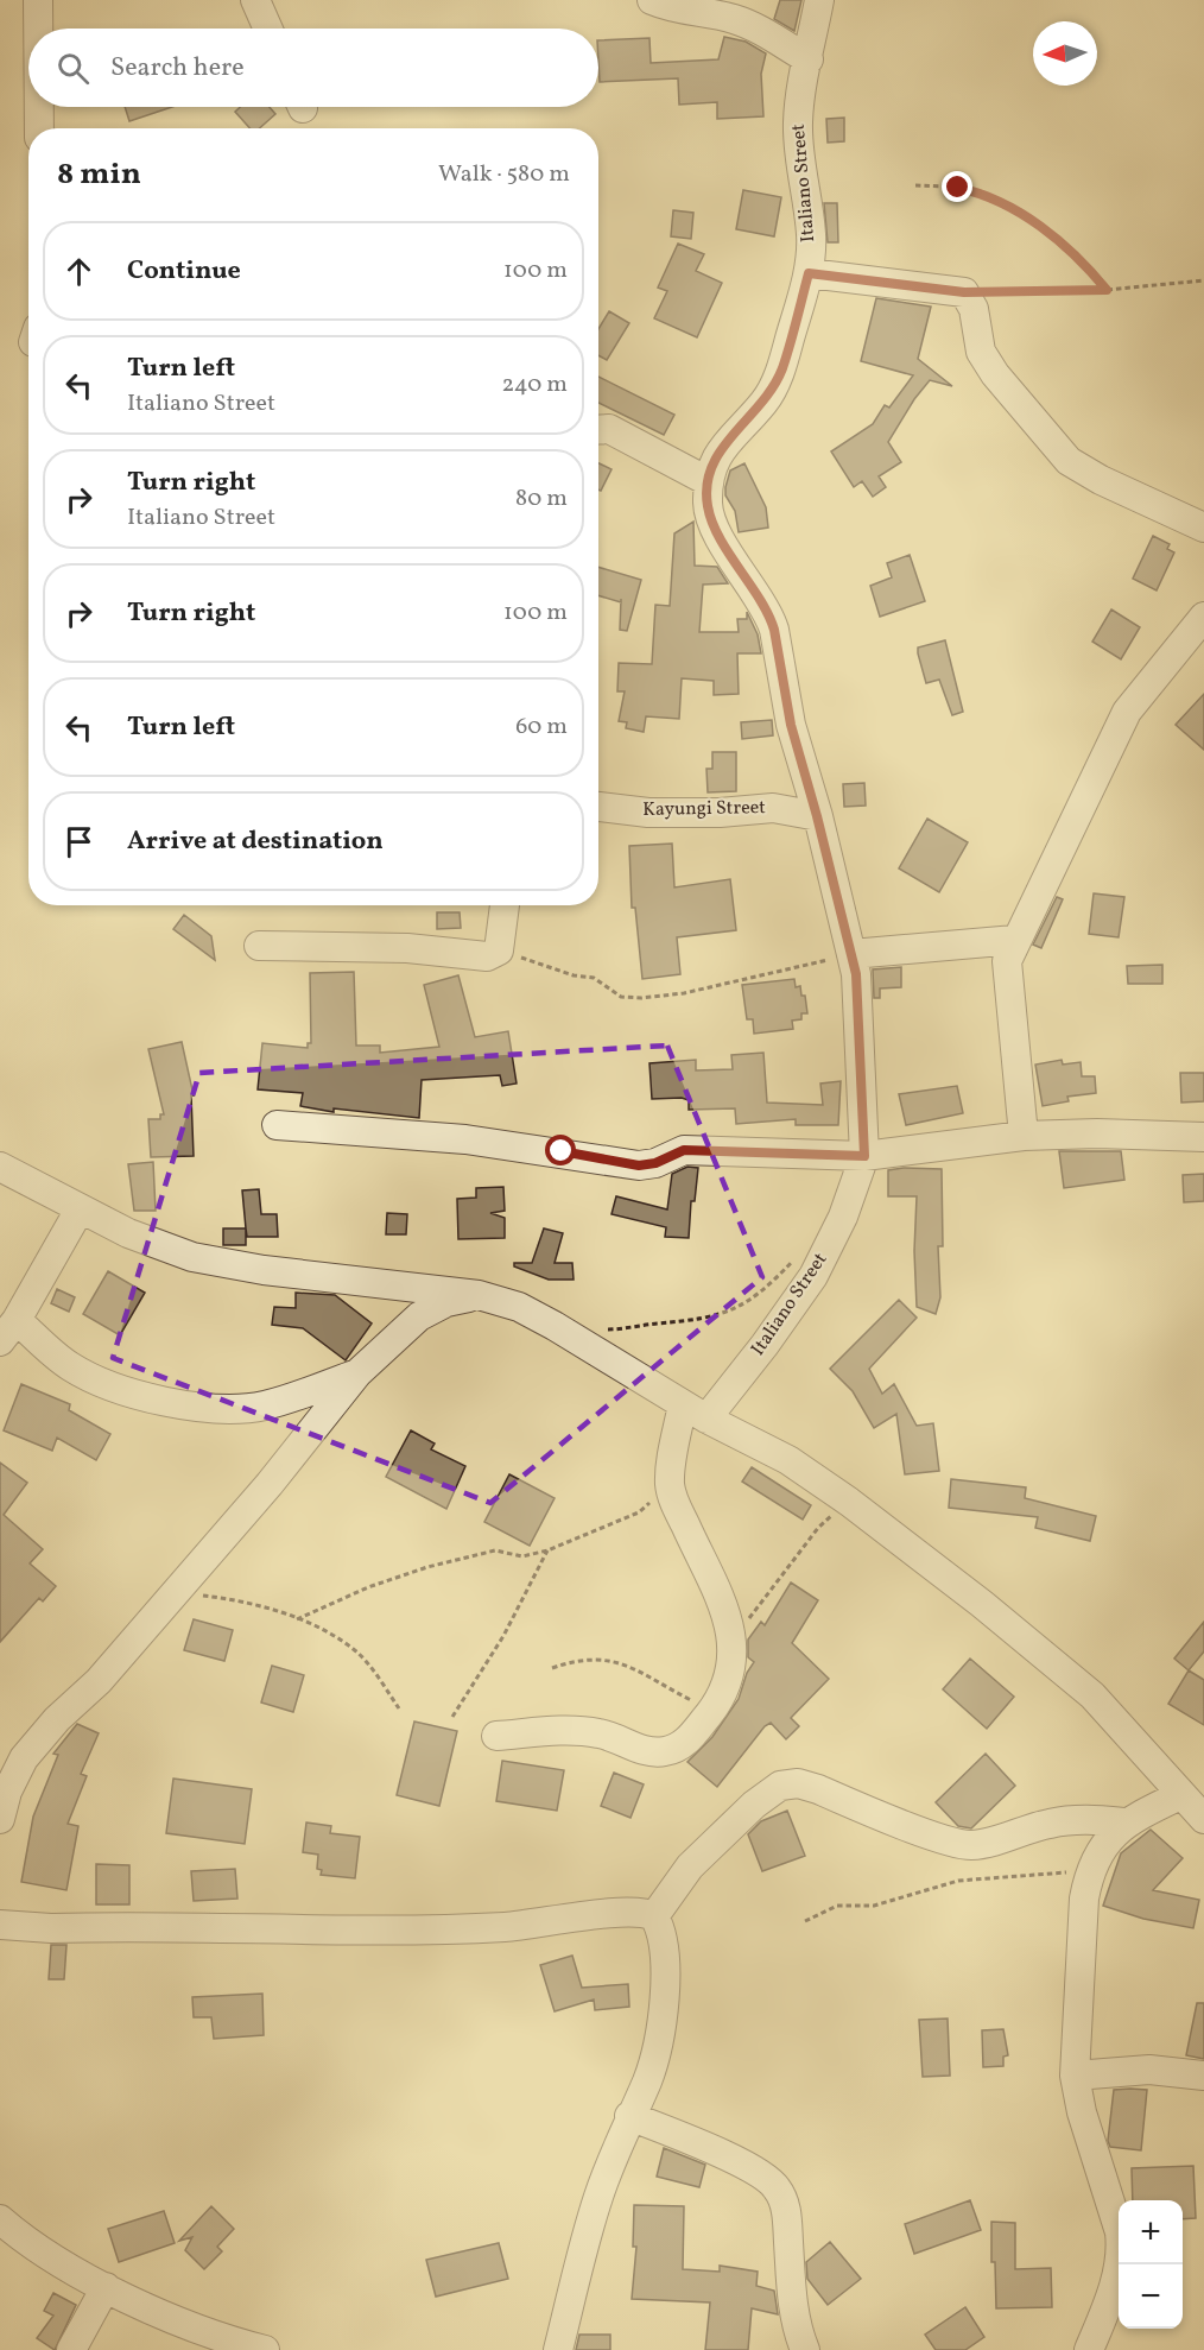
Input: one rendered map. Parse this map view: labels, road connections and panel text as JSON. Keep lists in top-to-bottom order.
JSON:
{
  "streets": {
    "street": ["Italiano Street", "Kayungi Street"]
  },
  "crossings": [
    ["Italiano Street", "Kayungi Street"]
  ],
  "north": "left",
  "page": {
    "search": "Search here",
    "heading": ["8 min", "Walk · 580 m"],
    "list": [
      ["Continue", "100 m"],
      ["Turn left", "Italiano Street", "240 m"],
      ["Turn right", "Italiano Street", "80 m"],
      ["Turn right", "100 m"],
      ["Turn left", "60 m"],
      "Arrive at destination"
    ],
    "map_buttons": ["+", "−"]
  }
}
